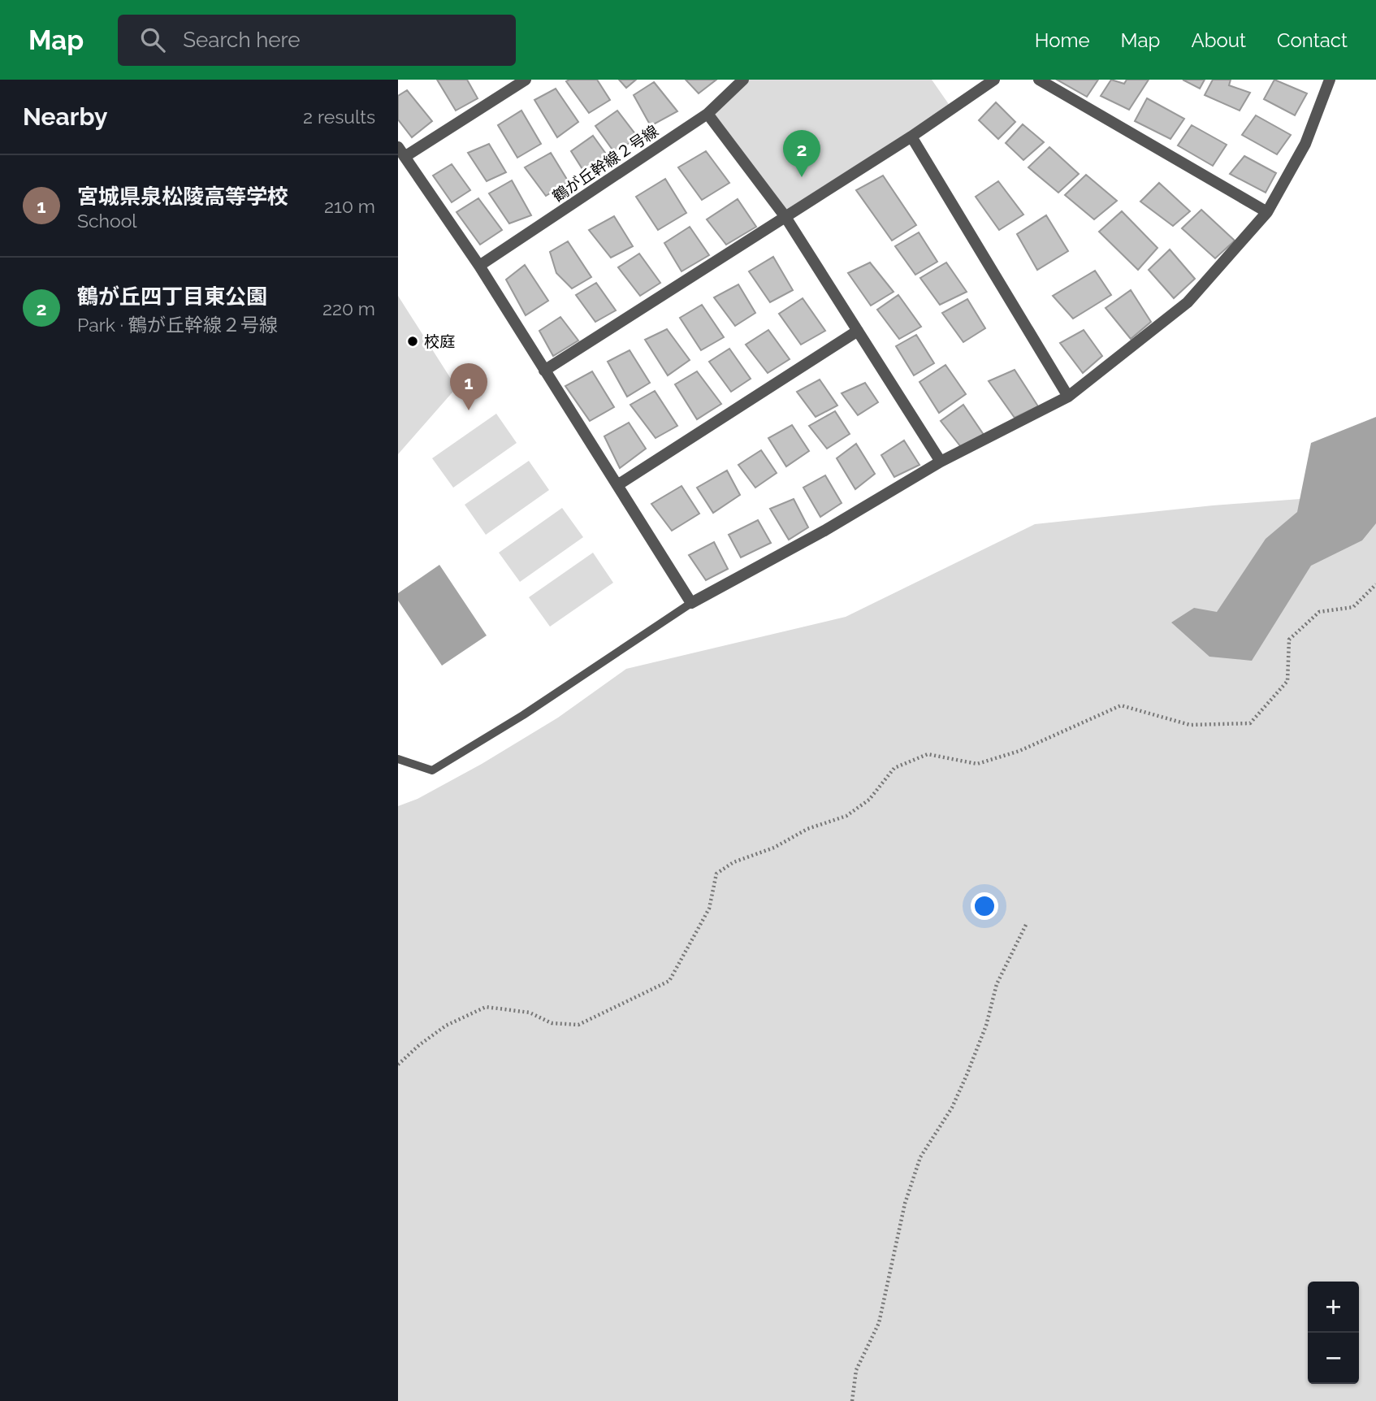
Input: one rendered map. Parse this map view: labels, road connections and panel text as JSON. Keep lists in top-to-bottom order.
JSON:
{
  "streets": {
    "street": ["鶴が丘幹線２号線"]
  },
  "places": ["校庭"],
  "page": {
    "header": "Map",
    "search": "Search here",
    "nav": [
      "Home",
      "Map",
      "About",
      "Contact"
    ],
    "heading": ["Nearby", "2 results"],
    "pins": ["2", "1"],
    "list": [
      {
        "mark": "1",
        "name": "宮城県泉松陵高等学校",
        "note": "School",
        "value": "210 m"
      },
      {
        "mark": "2",
        "name": "鶴が丘四丁目東公園",
        "note": "Park · 鶴が丘幹線２号線",
        "value": "220 m"
      }
    ],
    "map_buttons": ["+", "−"]
  }
}
